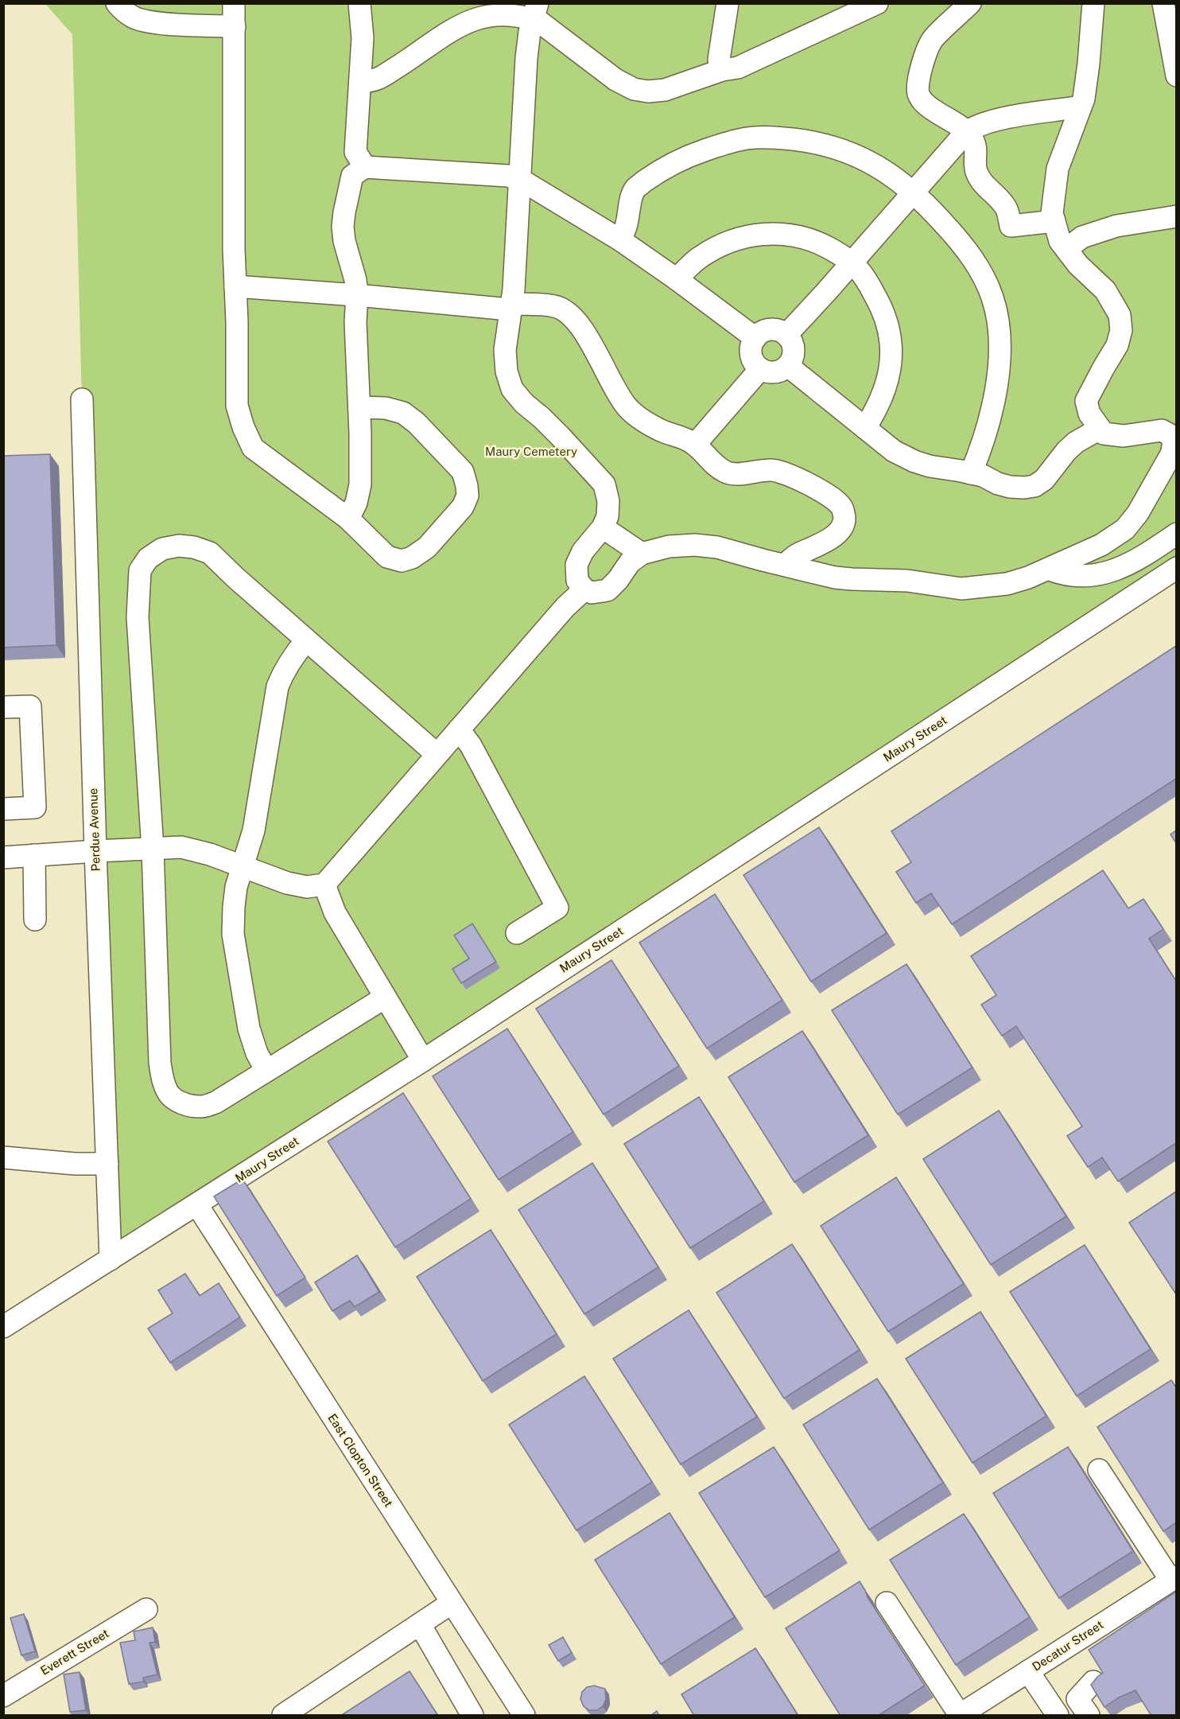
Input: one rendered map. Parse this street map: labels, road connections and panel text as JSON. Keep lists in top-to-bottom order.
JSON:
{
  "streets": {
    "street": [
      "Maury Street",
      "Perdue Avenue",
      "East Clopton Street",
      "Decatur Street",
      "Everett Street"
    ]
  },
  "crossings": [
    ["Maury Street", "Perdue Avenue"],
    ["Maury Street", "East Clopton Street"]
  ],
  "parks": ["Maury Cemetery"]
}
